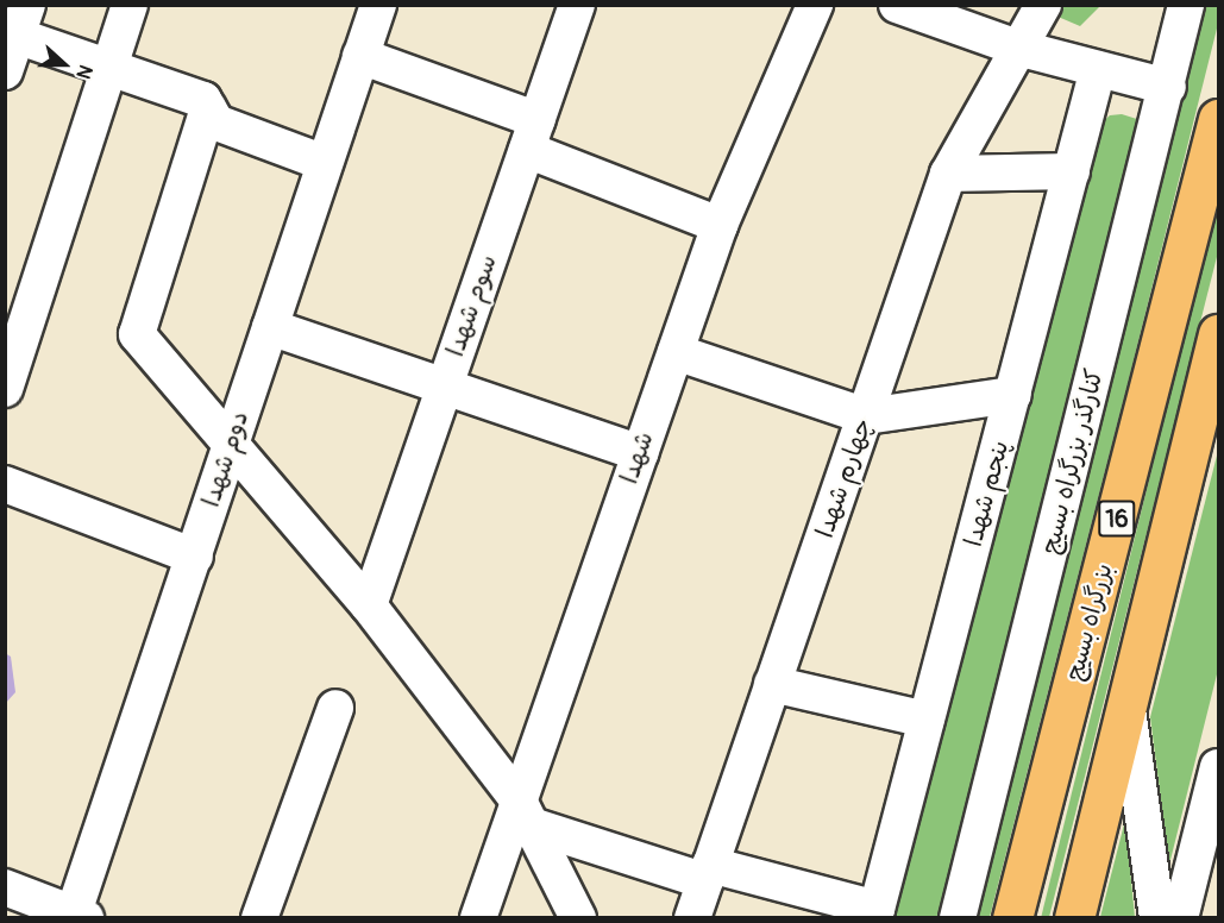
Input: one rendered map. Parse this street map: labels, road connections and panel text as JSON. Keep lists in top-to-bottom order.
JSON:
{
  "streets": {
    "highway": ["16", "بزرگراه بسیج"],
    "street": [
      "سوم شهدا",
      "شهدا",
      "دوم شهدا",
      "کنارگذر بزرگراه بسیج",
      "چهارم شهدا",
      "پنجم شهدا"
    ]
  },
  "north": "right"
}
